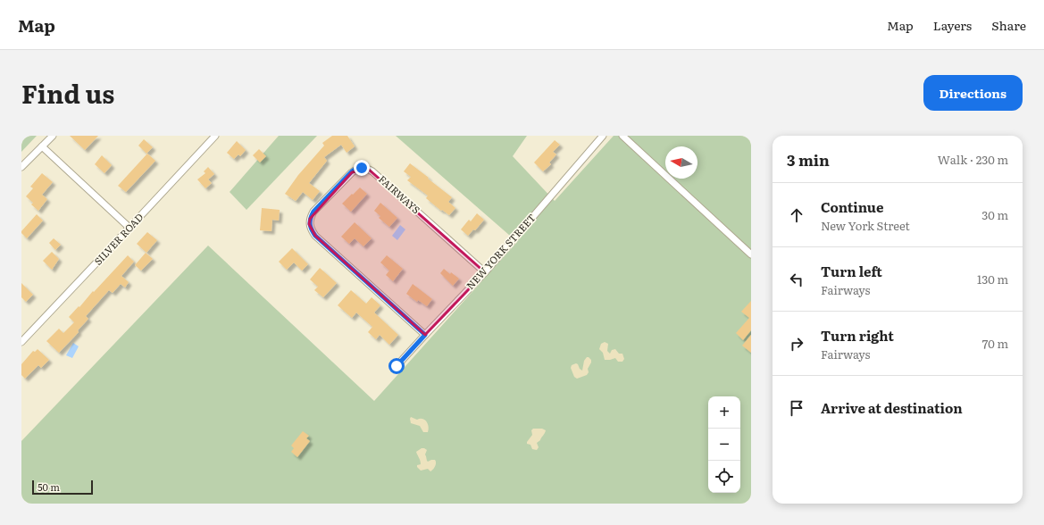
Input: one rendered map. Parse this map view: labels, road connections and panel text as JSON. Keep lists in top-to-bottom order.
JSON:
{
  "streets": {
    "street": ["FAIRWAYS", "SILVER ROAD", "NEW YORK STREET"]
  },
  "crossings": [
    ["FAIRWAYS", "NEW YORK STREET"]
  ],
  "scale_bar": "50 m",
  "north": "left",
  "page": {
    "header": "Map",
    "nav": ["Map", "Layers", "Share"],
    "title": "Find us",
    "buttons": "Directions",
    "heading": ["3 min", "Walk · 230 m"],
    "list": [
      ["Continue", "New York Street", "30 m"],
      ["Turn left", "Fairways", "130 m"],
      ["Turn right", "Fairways", "70 m"],
      "Arrive at destination"
    ],
    "map_buttons": ["+", "−"],
    "scale": "50 m"
  }
}
